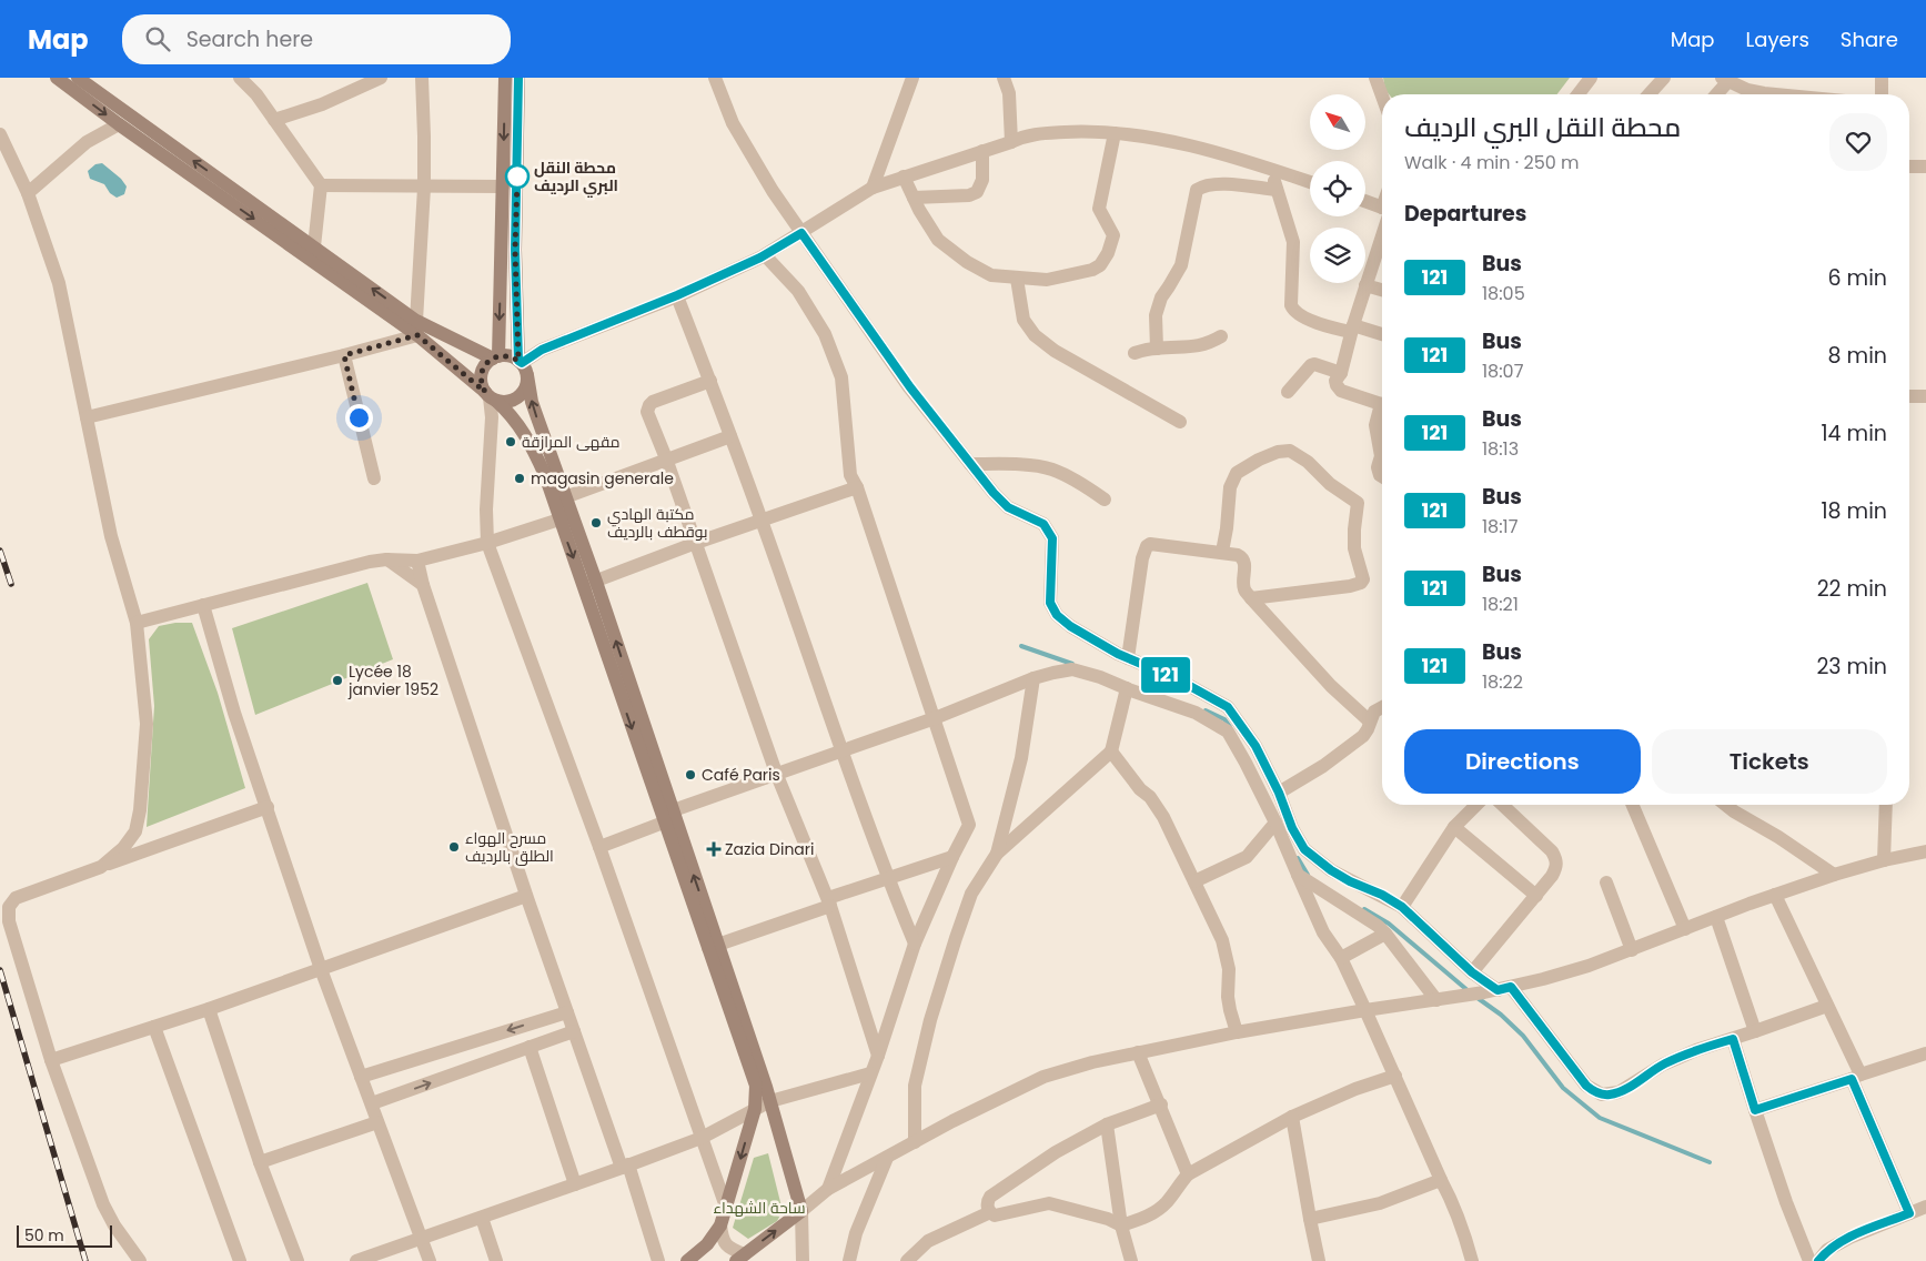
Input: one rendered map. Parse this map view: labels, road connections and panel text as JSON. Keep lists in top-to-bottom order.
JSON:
{
  "parks": ["ساحة الشهداء"],
  "places": {
    "other": [
      "محطة النقل البري الرديف",
      "مقهى المرازقة",
      "magasin generale",
      "مكتبة الهادي بوقطف بالرديف",
      "Lycée 18 janvier 1952",
      "Café Paris",
      "مسرح الهواء الطلق بالرديف"
    ],
    "health": ["Zazia Dinari"]
  },
  "lines": ["bus line 121"],
  "scale_bar": "50 m",
  "north": "top left",
  "page": {
    "header": "Map",
    "search": "Search here",
    "nav": ["Map", "Layers", "Share"],
    "on_map": "121",
    "heading": [
      ["محطة النقل البري الرديف", "Walk · 4 min · 250 m"],
      "Departures"
    ],
    "list": [
      {
        "mark": "121",
        "name": "Bus",
        "note": "18:05",
        "value": "6 min"
      },
      {
        "mark": "121",
        "name": "Bus",
        "note": "18:07",
        "value": "8 min"
      },
      {
        "mark": "121",
        "name": "Bus",
        "note": "18:13",
        "value": "14 min"
      },
      {
        "mark": "121",
        "name": "Bus",
        "note": "18:17",
        "value": "18 min"
      },
      {
        "mark": "121",
        "name": "Bus",
        "note": "18:21",
        "value": "22 min"
      },
      {
        "mark": "121",
        "name": "Bus",
        "note": "18:22",
        "value": "23 min"
      }
    ],
    "buttons": ["Directions", "Tickets"],
    "scale": "50 m"
  }
}
